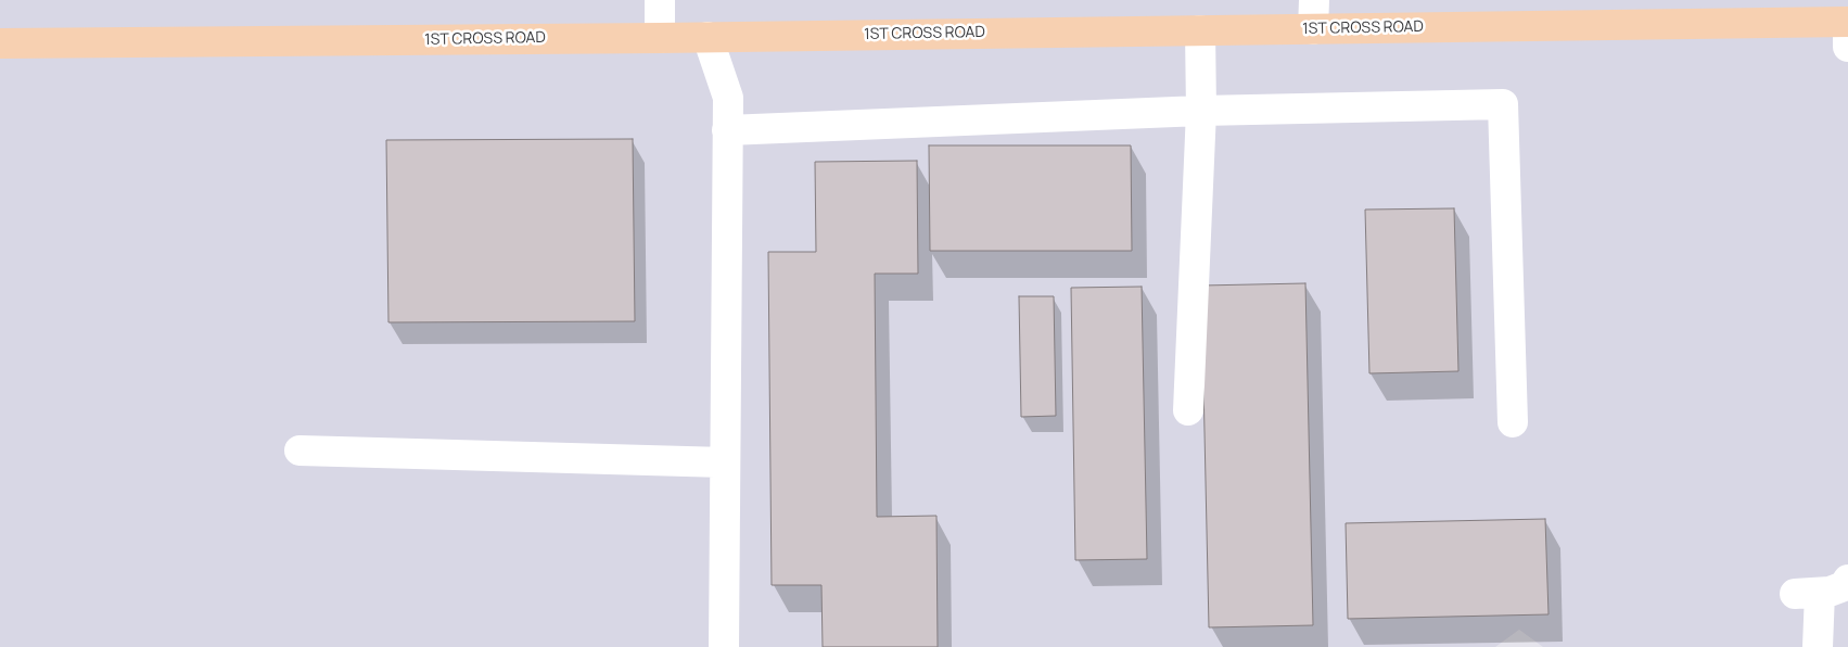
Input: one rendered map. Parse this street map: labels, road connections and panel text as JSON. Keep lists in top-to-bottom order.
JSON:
{
  "streets": {
    "main road": ["1ST CROSS ROAD"]
  }
}
